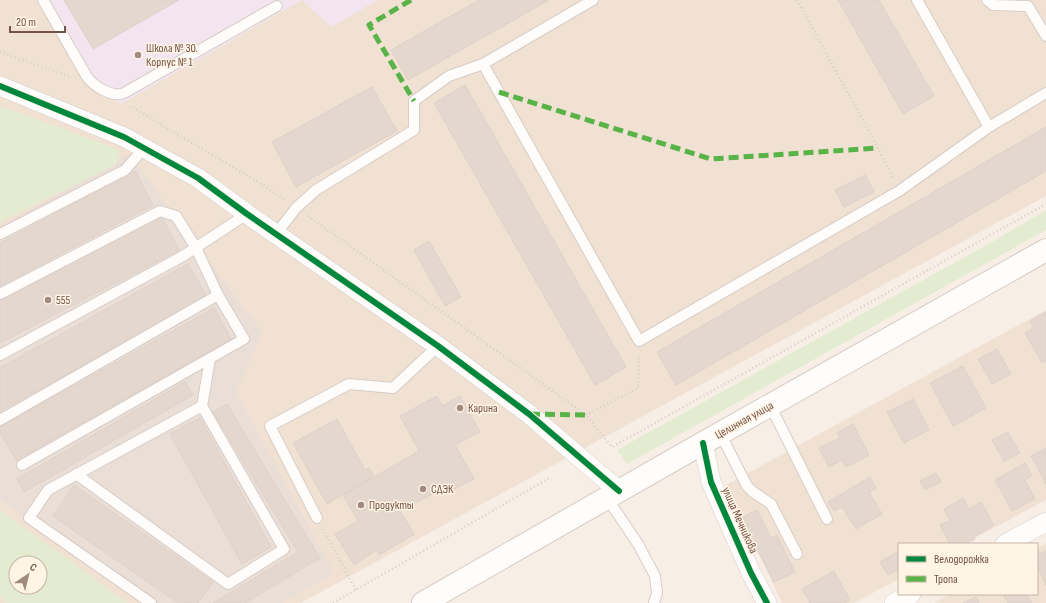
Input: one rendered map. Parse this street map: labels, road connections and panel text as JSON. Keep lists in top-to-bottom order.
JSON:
{
  "streets": {
    "main road": ["Целинная улица"],
    "street": ["улица Мечникова"]
  },
  "crossings": [
    ["Целинная улица", "улица Мечникова"]
  ],
  "places": [
    "Школа № 30. Корпус № 1",
    "555",
    "Карина",
    "СДЭК",
    "Продукты"
  ],
  "legend": ["Велодорожка", "Тропа"],
  "scale_bar": "20 m",
  "north": "top right"
}
